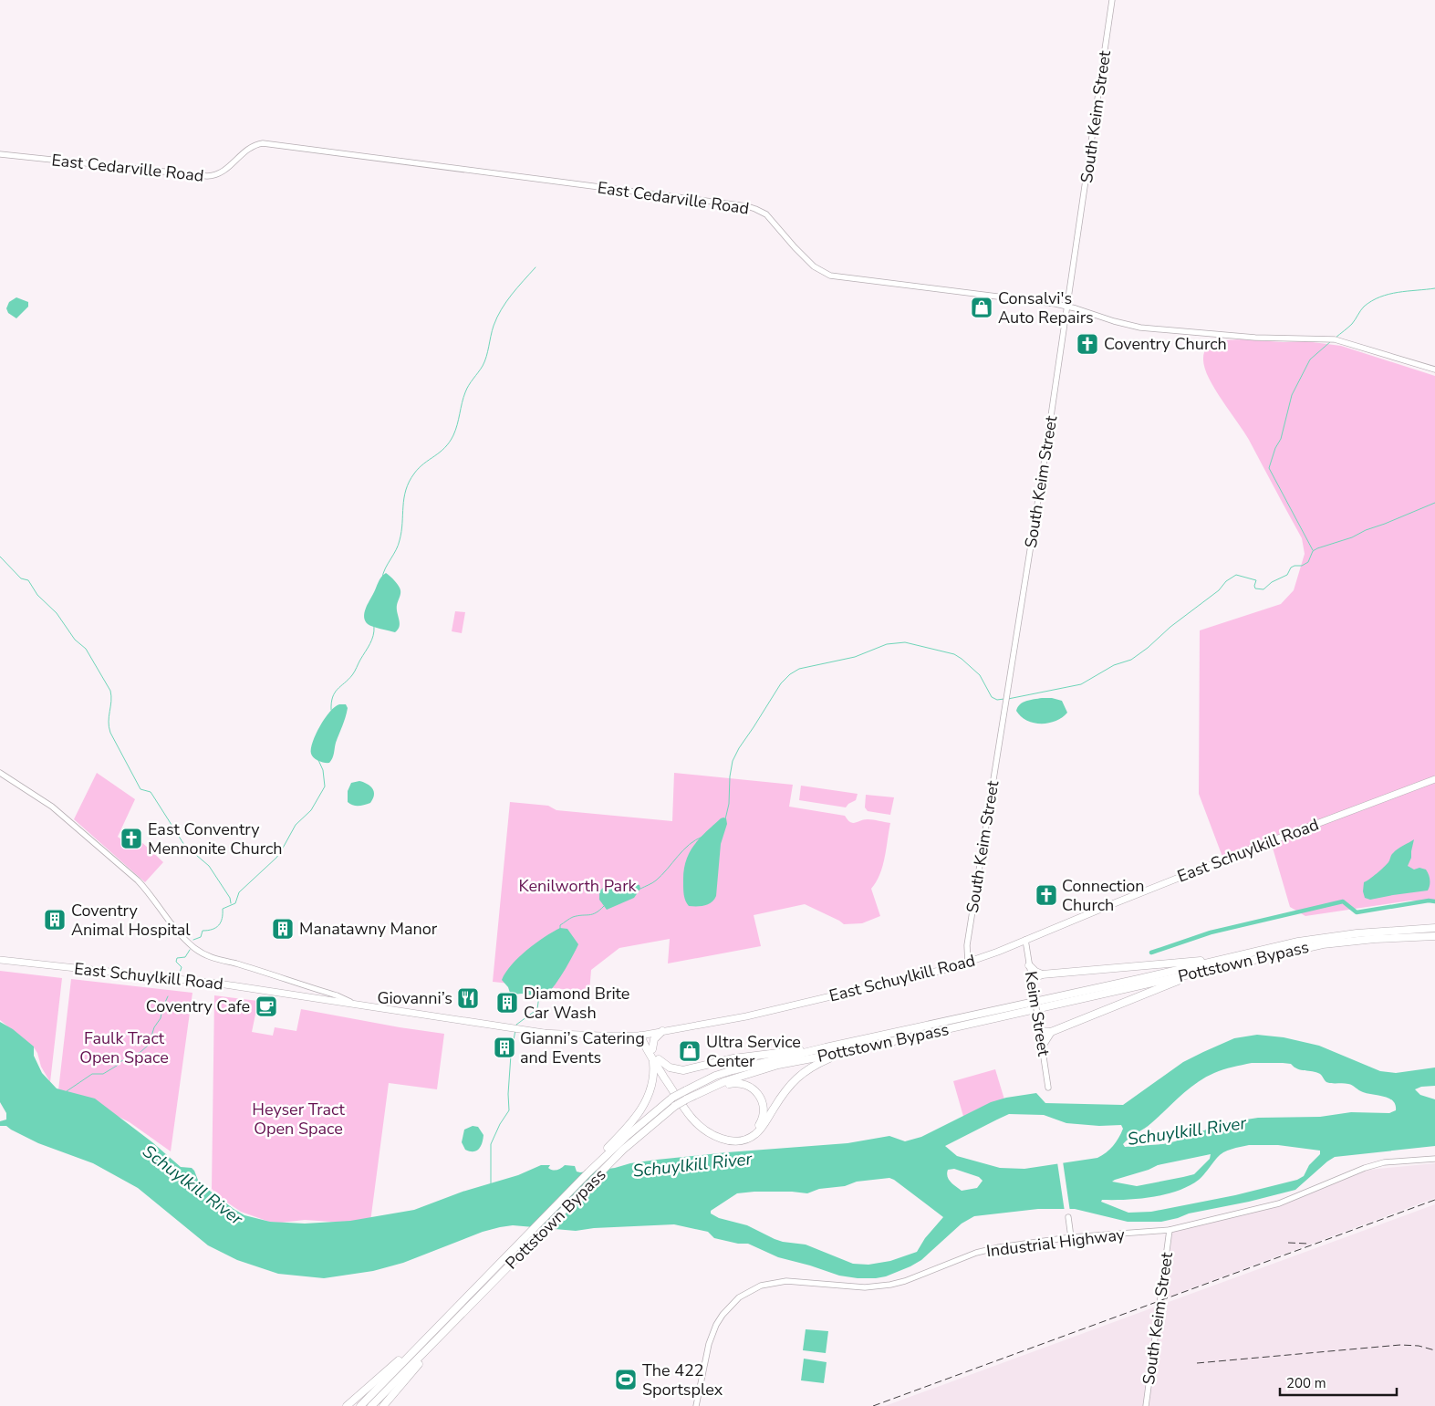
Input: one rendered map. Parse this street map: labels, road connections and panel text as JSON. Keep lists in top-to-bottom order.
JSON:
{
  "streets": {
    "highway": ["Pottstown Bypass"],
    "main road": ["East Schuylkill Road"],
    "street": [
      "South Keim Street",
      "East Cedarville Road",
      "Keim Street",
      "Industrial Highway"
    ]
  },
  "crossings": [
    ["South Keim Street", "East Cedarville Road"],
    ["South Keim Street", "East Schuylkill Road"],
    ["South Keim Street", "Industrial Highway"],
    ["East Schuylkill Road", "Keim Street"]
  ],
  "water": ["Schuylkill River"],
  "parks": ["Kenilworth Park", "Faulk Tract Open Space", "Heyser Tract Open Space"],
  "places": {
    "shop": ["Consalvi's Auto Repairs", "Ultra Service Center"],
    "church": ["Coventry Church", "East Conventry Mennonite Church", "Connection Church"],
    "building": [
      "Coventry Animal Hospital",
      "Manatawny Manor",
      "Diamond Brite Car Wash",
      "Gianni’s Catering and Events"
    ],
    "restaurant": ["Giovanni’s"],
    "cafe": ["Coventry Cafe"],
    "sports": ["The 422 Sportsplex"]
  },
  "scale_bar": "200 m"
}
